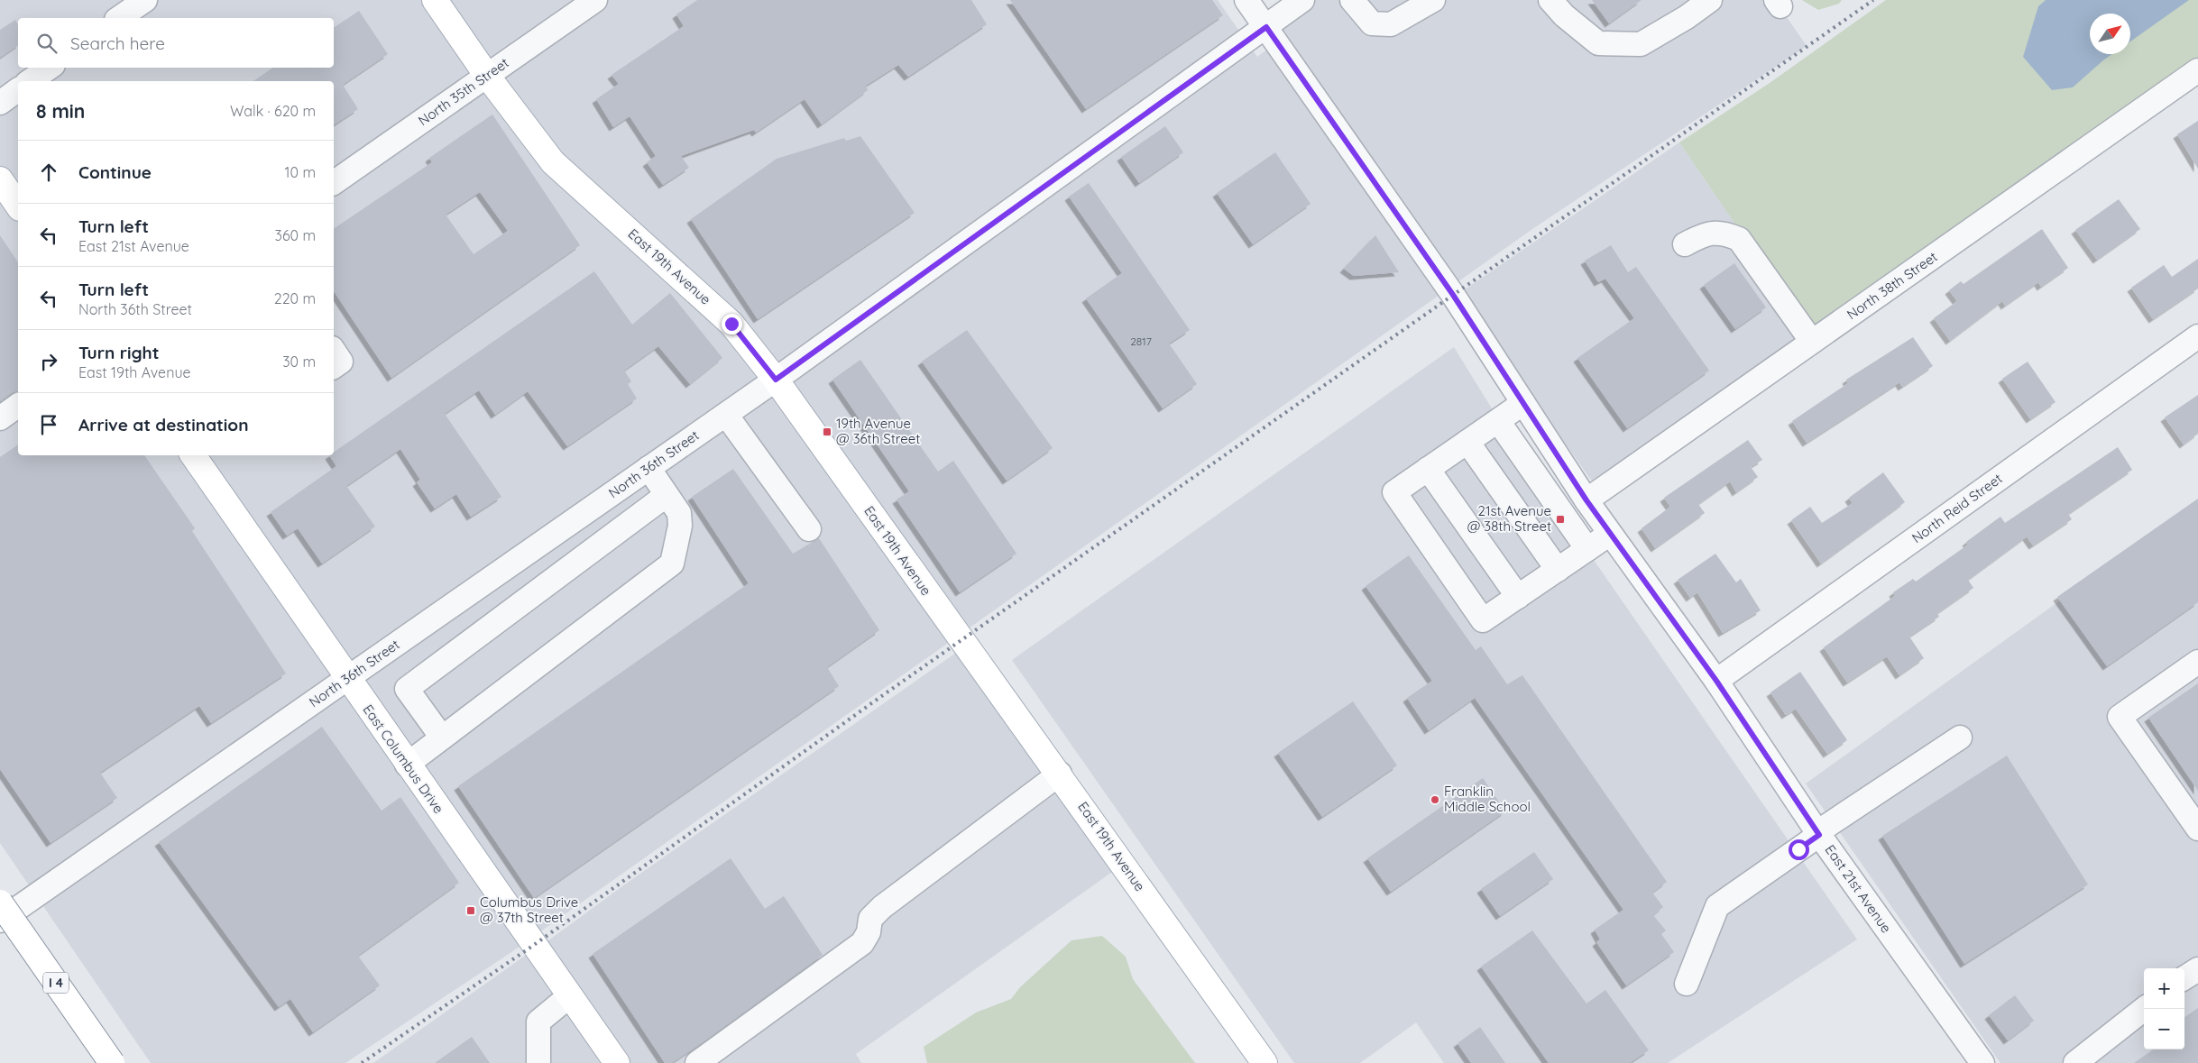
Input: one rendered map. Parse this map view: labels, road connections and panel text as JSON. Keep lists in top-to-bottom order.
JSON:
{
  "streets": {
    "main road": ["East 19th Avenue", "East Columbus Drive", "I 4"],
    "street": [
      "North 35th Street",
      "North 38th Street",
      "North 36th Street",
      "North Reid Street",
      "East 21st Avenue"
    ]
  },
  "crossings": [
    ["North 35th Street", "East 19th Avenue"],
    ["East 19th Avenue", "North 36th Street"],
    ["North 38th Street", "East 21st Avenue"],
    ["North 36th Street", "East Columbus Drive"],
    ["North 36th Street", "East 21st Avenue"],
    ["North Reid Street", "East 21st Avenue"]
  ],
  "places": {
    "transit": ["19th Avenue @ 36th Street", "21st Avenue @ 38th Street", "Columbus Drive @ 37th Street"],
    "other": ["Franklin Middle School"]
  },
  "house_numbers": ["2817"],
  "north": "top right",
  "page": {
    "search": "Search here",
    "heading": ["8 min", "Walk · 620 m"],
    "list": [
      ["Continue", "10 m"],
      ["Turn left", "East 21st Avenue", "360 m"],
      ["Turn left", "North 36th Street", "220 m"],
      ["Turn right", "East 19th Avenue", "30 m"],
      "Arrive at destination"
    ],
    "map_buttons": ["+", "−"]
  }
}
